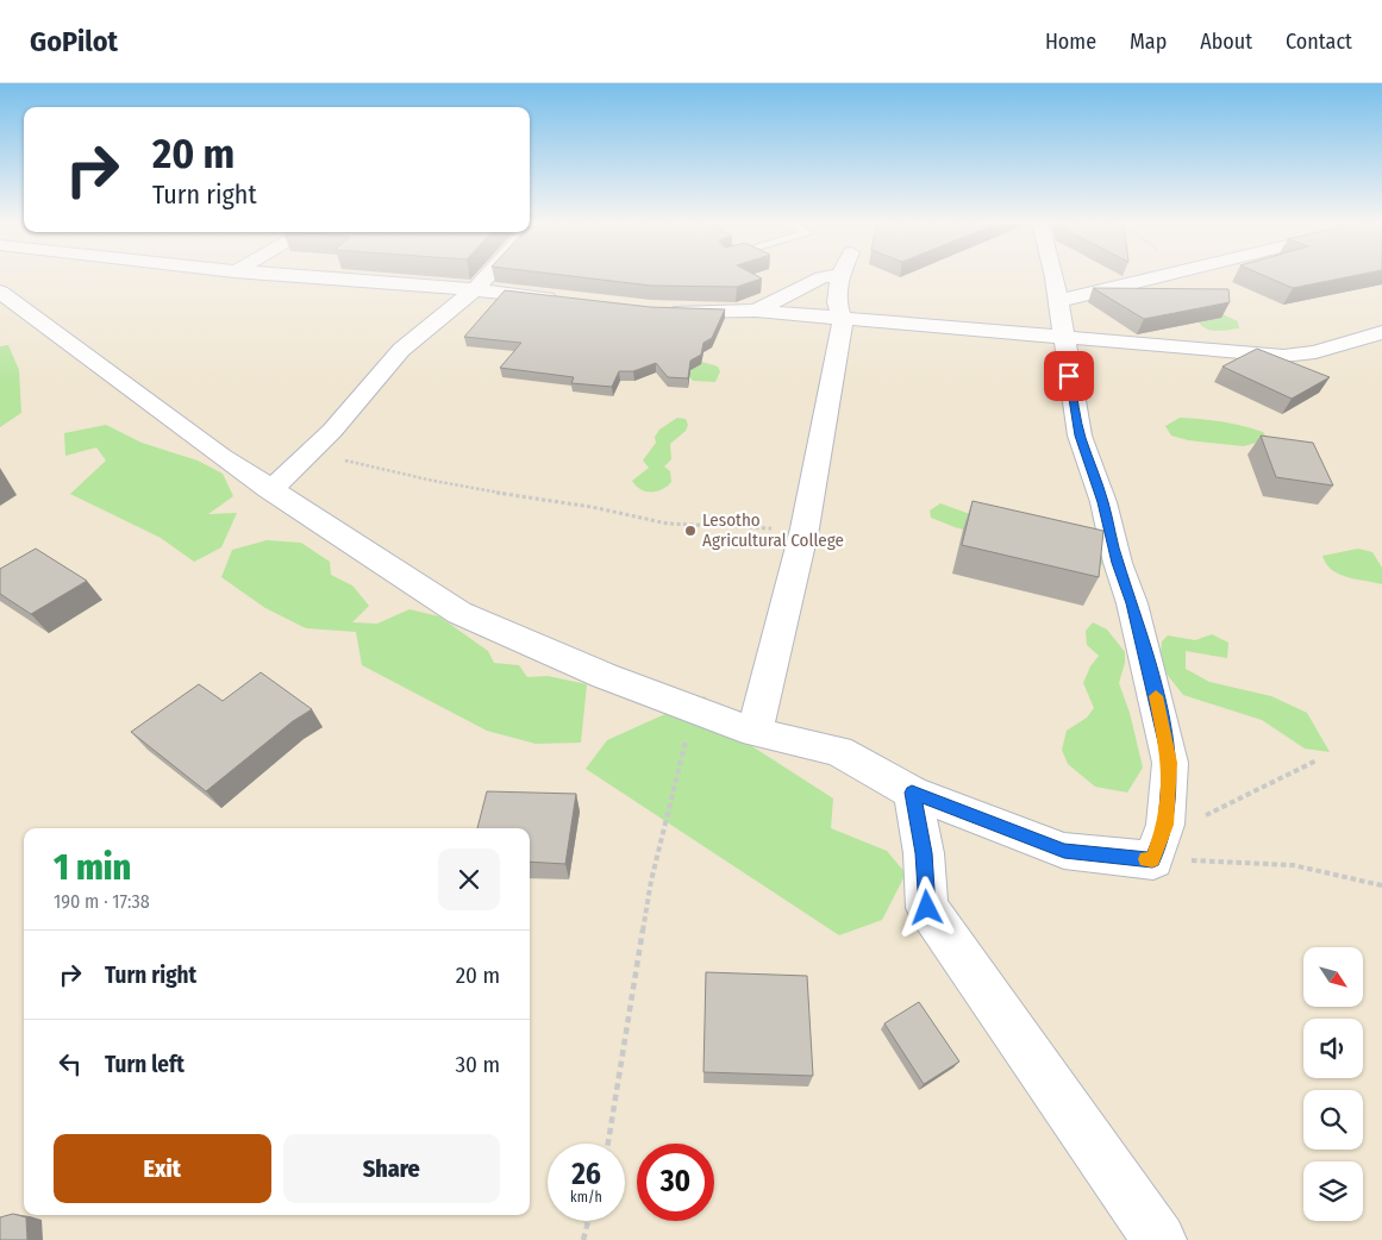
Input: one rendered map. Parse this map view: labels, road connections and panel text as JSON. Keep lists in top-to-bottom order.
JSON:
{
  "places": ["Lesotho Agricultural College"],
  "north": "bottom right",
  "page": {
    "header": "GoPilot",
    "nav": [
      "Home",
      "Map",
      "About",
      "Contact"
    ],
    "turn": ["20 m", "Turn right"],
    "heading": ["1 min", "190 m · 17:38"],
    "list": [
      {
        "name": "Turn right",
        "value": "20 m"
      },
      {
        "name": "Turn left",
        "value": "30 m"
      }
    ],
    "buttons": ["Exit", "Share"],
    "speed": "26 km/h",
    "limit": "30"
  }
}
